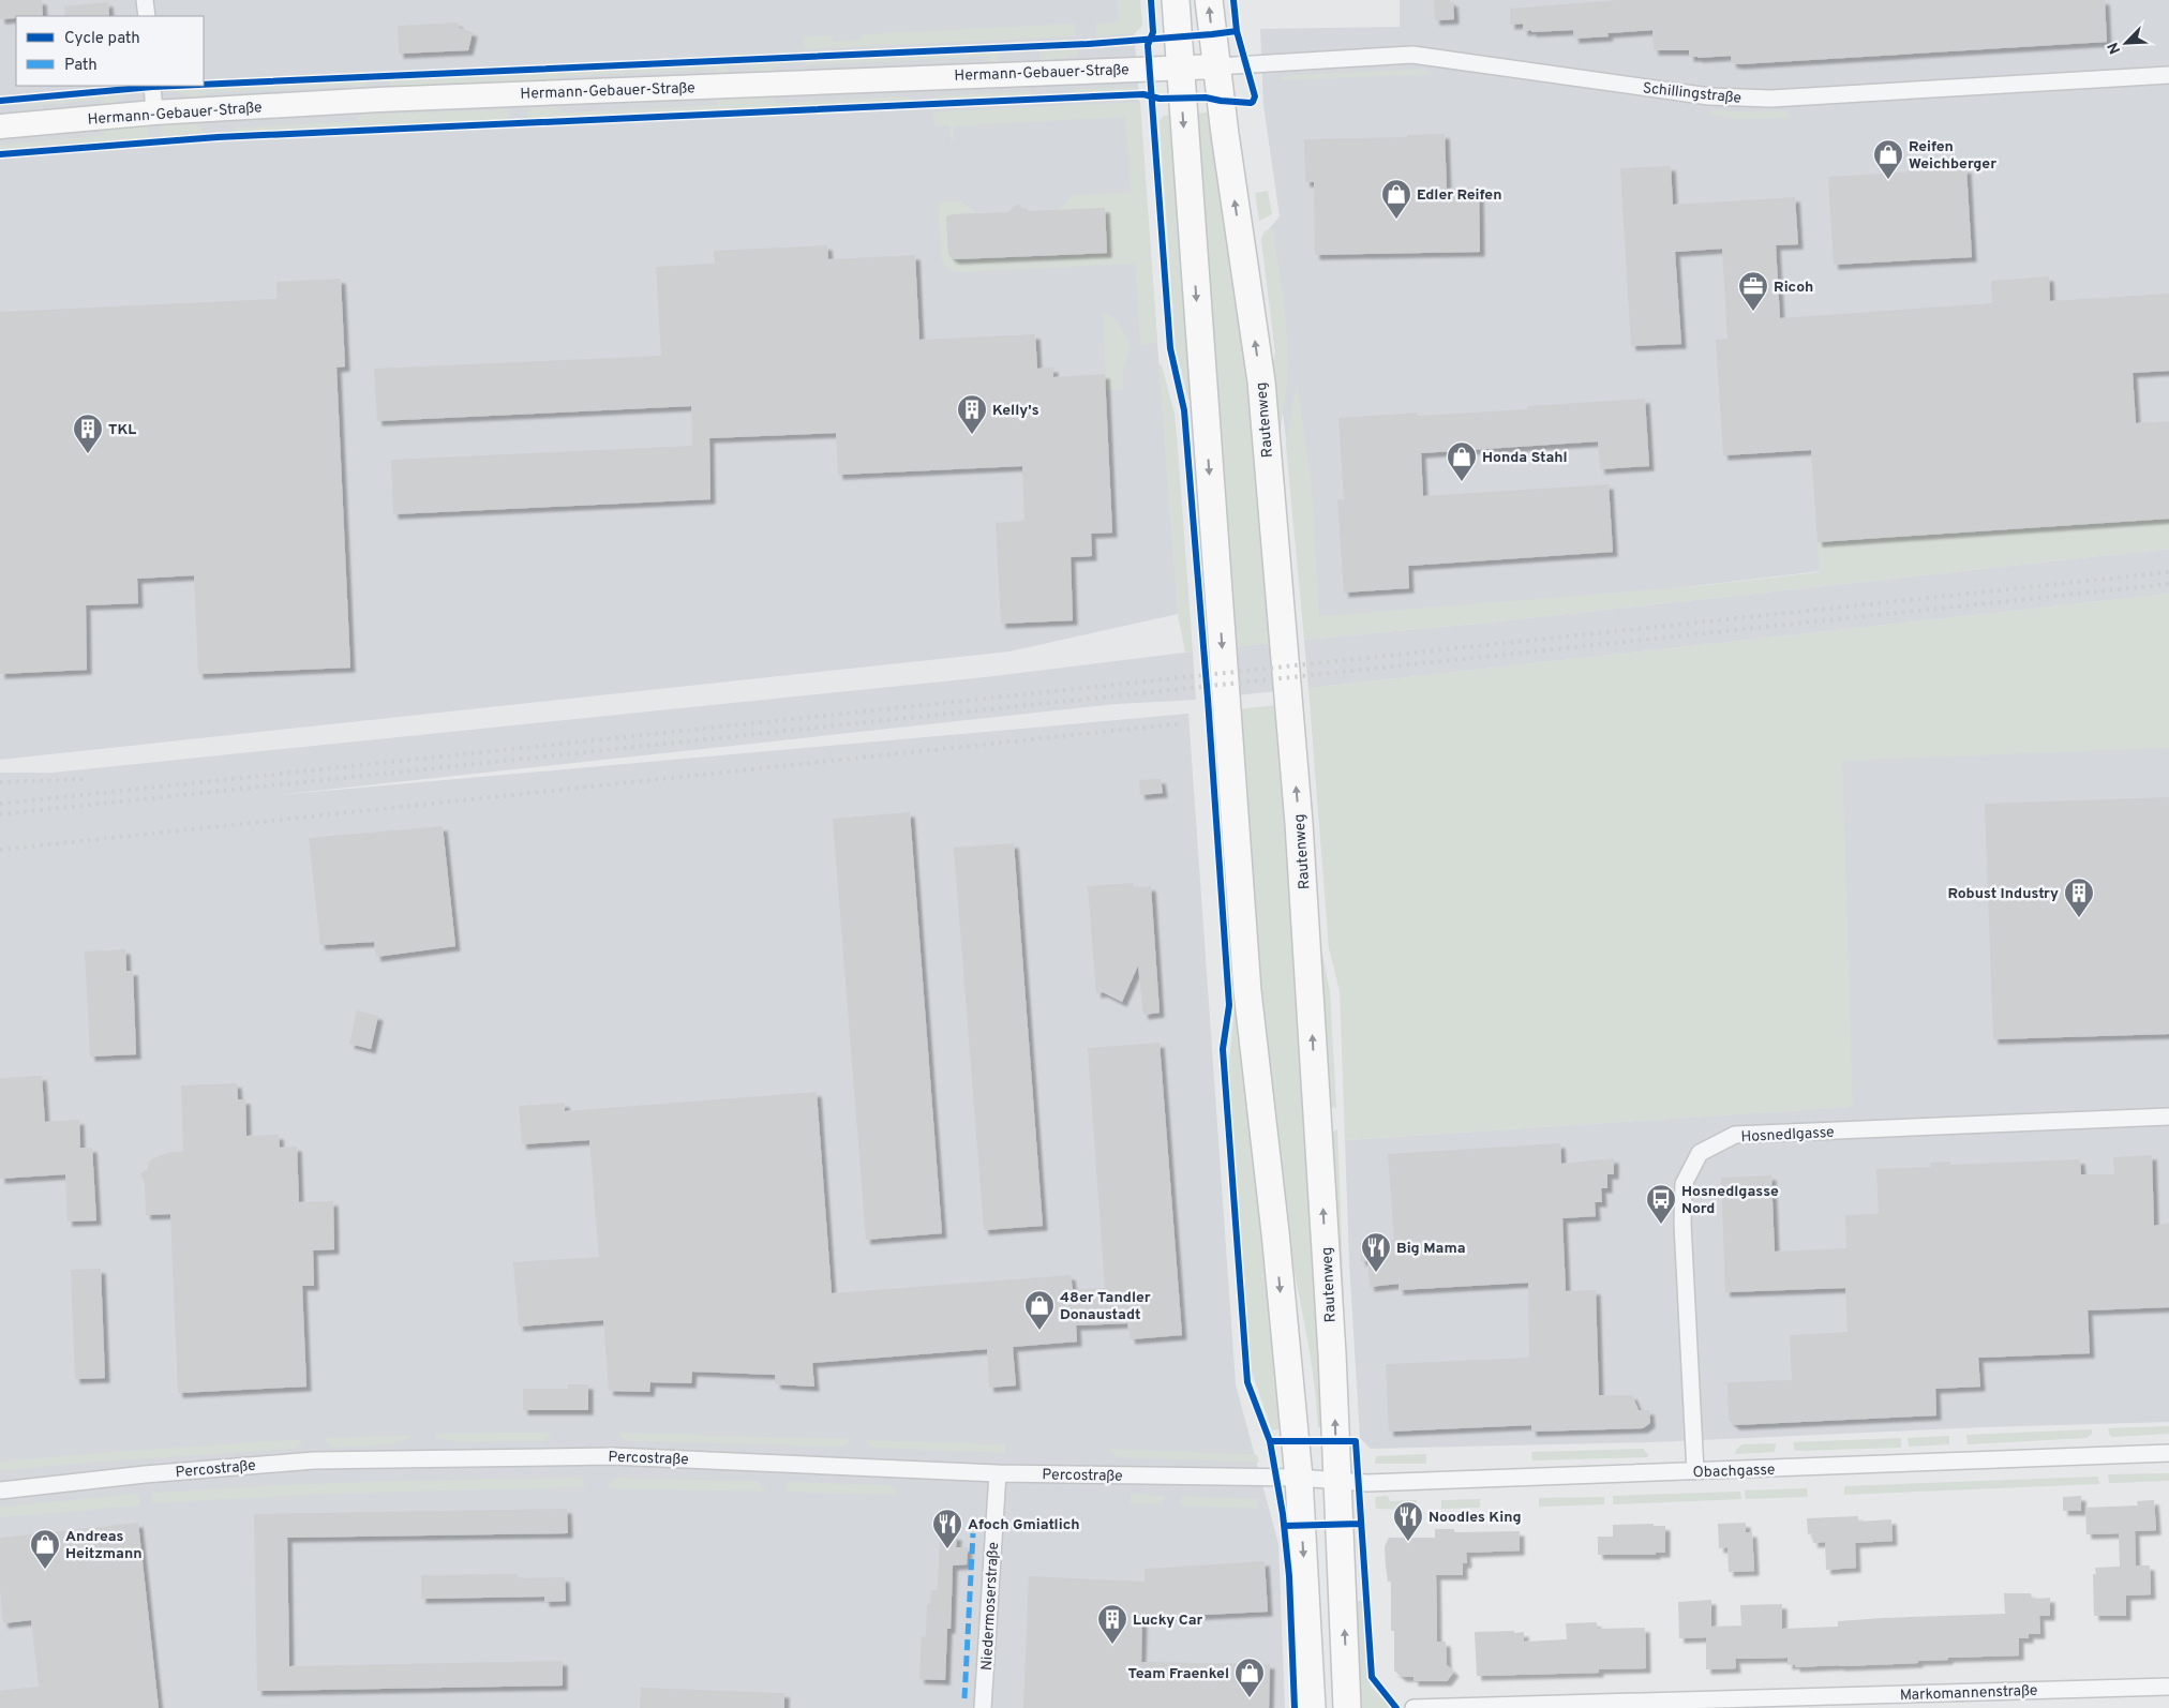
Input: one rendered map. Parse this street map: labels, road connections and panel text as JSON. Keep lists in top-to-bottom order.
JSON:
{
  "streets": {
    "main road": ["Rautenweg"],
    "street": [
      "Hermann-Gebauer-Straße",
      "Schillingstraße",
      "Hosnedlgasse",
      "Percostraße",
      "Obachgasse",
      "Niedermoserstraße",
      "Markomannenstraße"
    ]
  },
  "crossings": [
    ["Hermann-Gebauer-Straße", "Schillingstraße"],
    ["Hermann-Gebauer-Straße", "Rautenweg"],
    ["Schillingstraße", "Rautenweg"],
    ["Rautenweg", "Obachgasse"],
    ["Hosnedlgasse", "Obachgasse"],
    ["Percostraße", "Obachgasse"],
    ["Percostraße", "Niedermoserstraße"]
  ],
  "places": {
    "shop": [
      "Reifen Weichberger",
      "Edler Reifen",
      "Honda Stahl",
      "48er Tandler Donaustadt",
      "Andreas Heitzmann",
      "Team Fraenkel"
    ],
    "office": ["Ricoh"],
    "building": [
      "Kelly's",
      "TKL",
      "Robust Industry",
      "Lucky Car"
    ],
    "bus stop": ["Hosnedlgasse Nord"],
    "restaurant": ["Big Mama", "Noodles King", "Afoch Gmiatlich"]
  },
  "legend": ["Cycle path", "Path"],
  "north": "bottom left"
}
